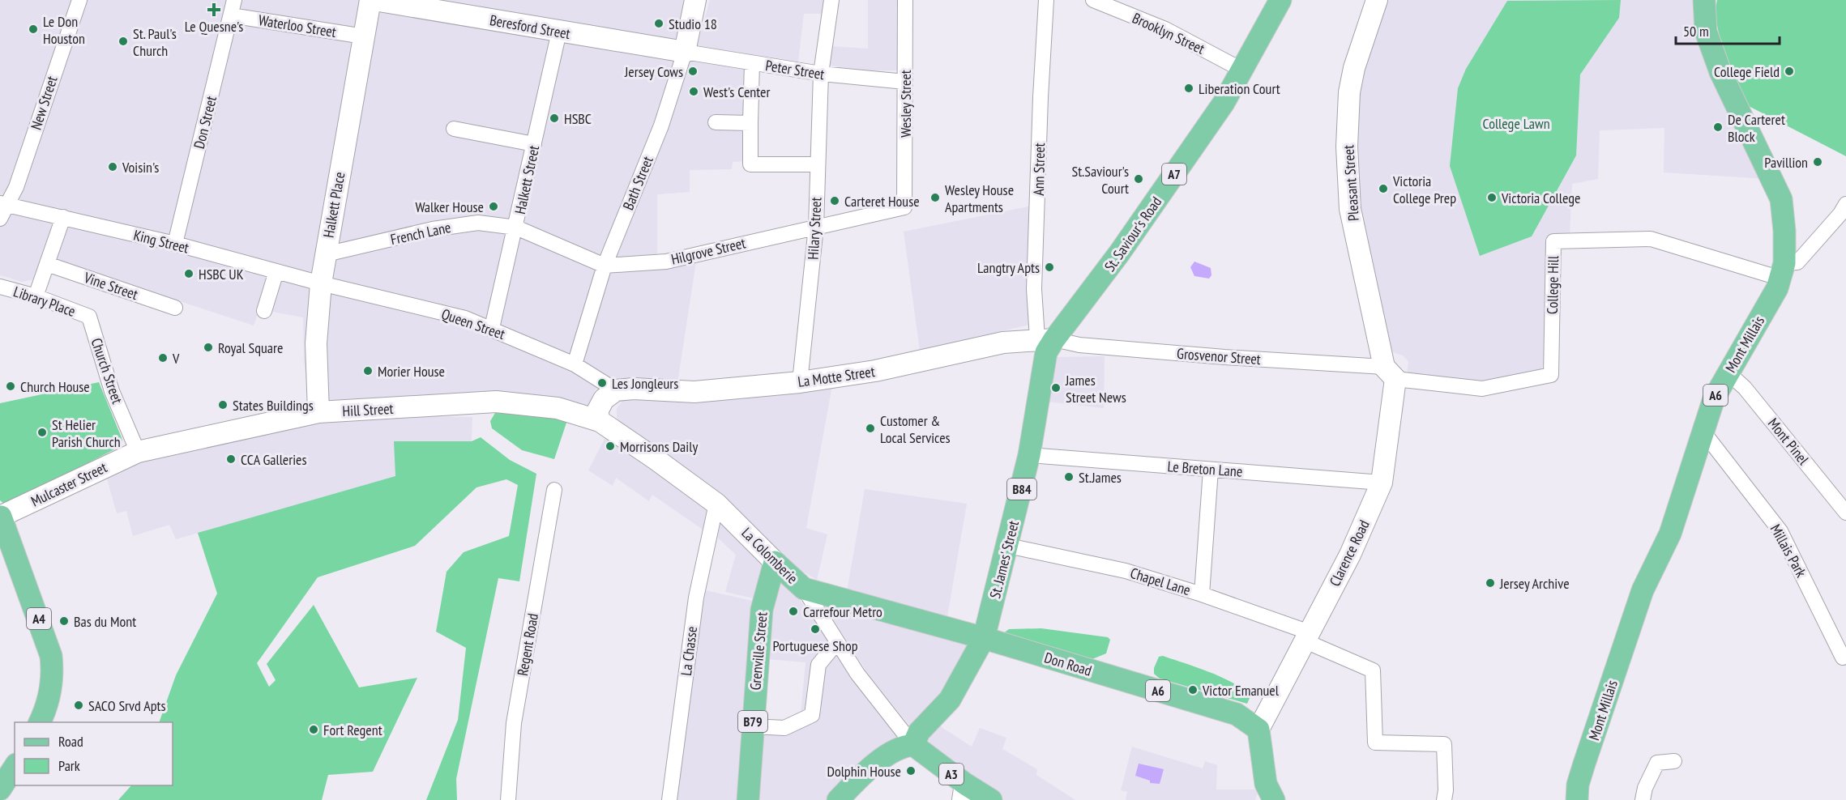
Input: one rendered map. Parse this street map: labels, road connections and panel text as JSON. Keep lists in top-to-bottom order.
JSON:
{
  "streets": {
    "main road": [
      "Beresford Street",
      "A7",
      "Bath Street",
      "Pleasant Street",
      "Halkett Place",
      "St. Saviour's Road",
      "Mont Millais",
      "La Motte Street",
      "A6",
      "Hill Street",
      "Mulcaster Street",
      "B84",
      "Clarence Road",
      "La Colomberie",
      "St. James' Street",
      "A4",
      "Grenville Street",
      "Don Road",
      "B79",
      "A3"
    ],
    "street": [
      "Waterloo Street",
      "Brooklyn Street",
      "Peter Street",
      "New Street",
      "Wesley Street",
      "Don Street",
      "Ann Street",
      "Halkett Street",
      "Hilary Street",
      "French Lane",
      "King Street",
      "Hilgrove Street",
      "College Hill",
      "Vine Street",
      "Library Place",
      "Queen Street",
      "Grosvenor Street",
      "Church Street",
      "Mont Pinel",
      "Le Breton Lane",
      "Millais Park",
      "Chapel Lane",
      "Regent Road",
      "La Chasse"
    ]
  },
  "crossings": [
    ["Waterloo Street", "Don Street"],
    ["Waterloo Street", "Halkett Place"],
    ["Beresford Street", "Peter Street"],
    ["Beresford Street", "Halkett Street"],
    ["Beresford Street", "Bath Street"],
    ["Brooklyn Street", "St. Saviour's Road"],
    ["Peter Street", "Wesley Street"],
    ["Peter Street", "Bath Street"],
    ["Peter Street", "Hilary Street"],
    ["New Street", "King Street"],
    ["Wesley Street", "Hilgrove Street"],
    ["Don Street", "King Street"],
    ["Ann Street", "St. Saviour's Road"],
    ["Ann Street", "Grosvenor Street"],
    ["Ann Street", "La Motte Street"],
    ["Ann Street", "St. James' Street"],
    ["Halkett Street", "French Lane"],
    ["Halkett Street", "Hilgrove Street"],
    ["Halkett Street", "Queen Street"],
    ["Bath Street", "Hilgrove Street"],
    ["Bath Street", "Queen Street"],
    ["Pleasant Street", "College Hill"],
    ["Pleasant Street", "Grosvenor Street"],
    ["Pleasant Street", "Clarence Road"],
    ["Halkett Place", "French Lane"],
    ["Halkett Place", "King Street"],
    ["Halkett Place", "Queen Street"],
    ["Halkett Place", "Hill Street"],
    ["Hilary Street", "Hilgrove Street"],
    ["Hilary Street", "La Motte Street"],
    ["French Lane", "Hilgrove Street"],
    ["St. Saviour's Road", "Grosvenor Street"],
    ["St. Saviour's Road", "La Motte Street"],
    ["St. Saviour's Road", "St. James' Street"],
    ["King Street", "Queen Street"],
    ["College Hill", "Mont Millais"],
    ["College Hill", "Grosvenor Street"],
    ["College Hill", "Clarence Road"],
    ["Library Place", "Church Street"],
    ["Queen Street", "La Motte Street"],
    ["Mont Millais", "Mont Pinel"],
    ["Mont Millais", "Millais Park"],
    ["Grosvenor Street", "La Motte Street"],
    ["Grosvenor Street", "Clarence Road"],
    ["Grosvenor Street", "St. James' Street"],
    ["Church Street", "Hill Street"],
    ["Church Street", "Mulcaster Street"],
    ["La Motte Street", "St. James' Street"],
    ["Hill Street", "Mulcaster Street"],
    ["Hill Street", "La Colomberie"],
    ["Le Breton Lane", "Clarence Road"],
    ["Le Breton Lane", "St. James' Street"],
    ["Mulcaster Street", "A4"],
    ["Clarence Road", "Chapel Lane"],
    ["Clarence Road", "Don Road"],
    ["La Colomberie", "St. James' Street"],
    ["La Colomberie", "La Chasse"],
    ["La Colomberie", "Grenville Street"],
    ["La Colomberie", "Don Road"],
    ["St. James' Street", "Chapel Lane"],
    ["St. James' Street", "Don Road"]
  ],
  "parks": ["College Lawn"],
  "places": {
    "health": ["Le Quesne's"],
    "other": [
      "Studio 18",
      "Le Don Houston",
      "St. Paul's Church",
      "Jersey Cows",
      "College Field",
      "Liberation Court",
      "West's Center",
      "HSBC",
      "De Carteret Block",
      "Pavillion",
      "Voisin's",
      "St.Saviour's Court",
      "Victoria College Prep",
      "Wesley House Apartments",
      "Victoria College",
      "Carteret House",
      "Walker House",
      "Langtry Apts",
      "HSBC UK",
      "Royal Square",
      "V",
      "Morier House",
      "Les Jongleurs",
      "Church House",
      "James Street News",
      "States Buildings",
      "Customer & Local Services",
      "St Helier Parish Church",
      "Morrisons Daily",
      "CCA Galleries",
      "St.James",
      "Jersey Archive",
      "Carrefour Metro",
      "Bas du Mont",
      "Portuguese Shop",
      "Victor Emanuel",
      "SACO Srvd Apts",
      "Fort Regent",
      "Dolphin House"
    ]
  },
  "legend": ["Road", "Park"],
  "scale_bar": "50 m"
}
